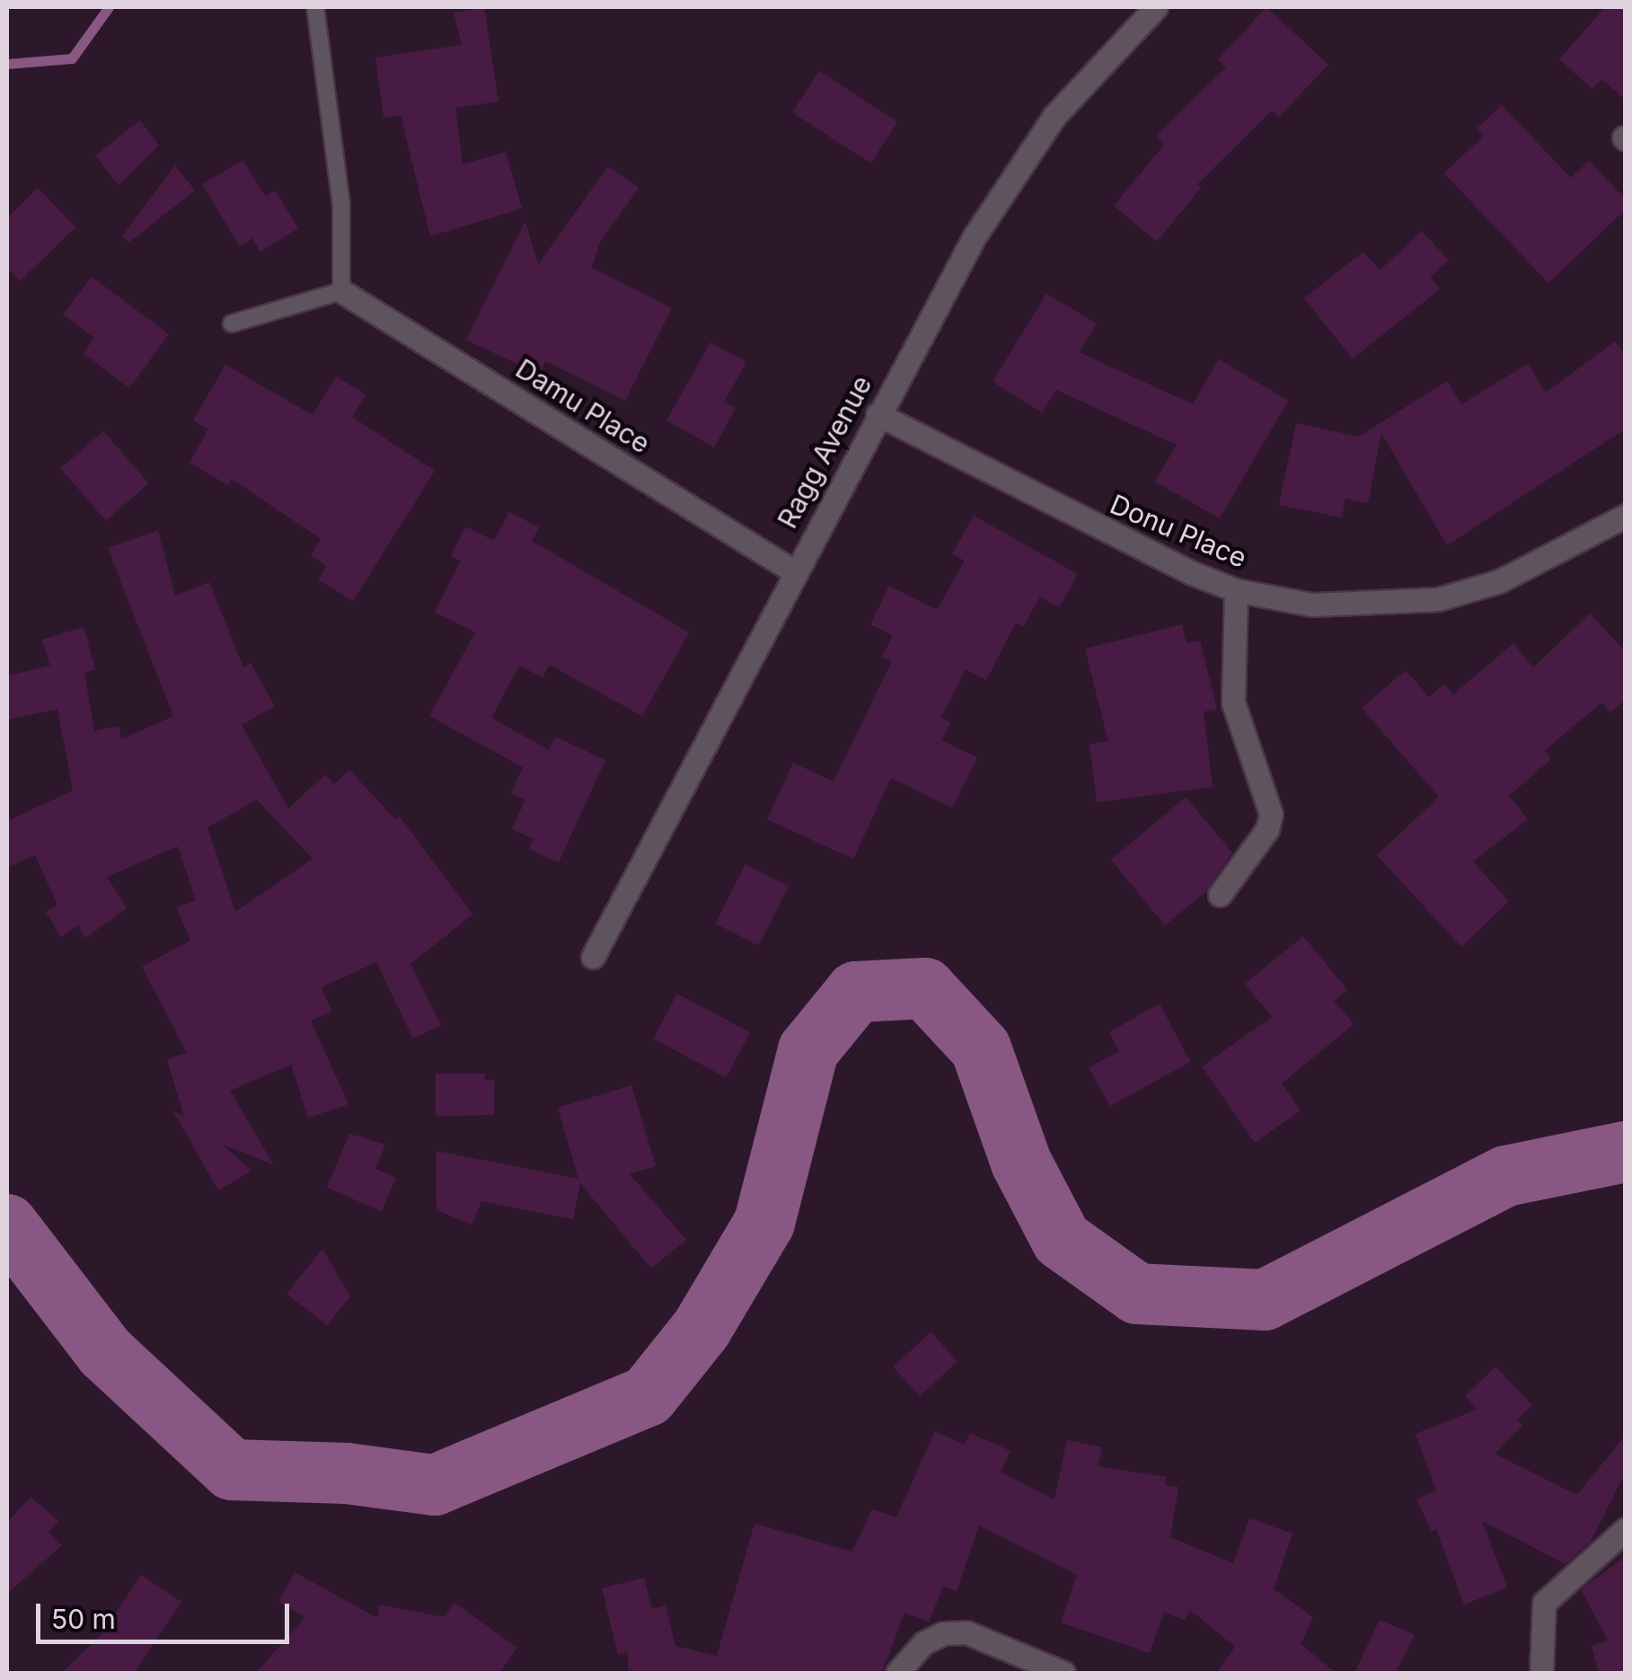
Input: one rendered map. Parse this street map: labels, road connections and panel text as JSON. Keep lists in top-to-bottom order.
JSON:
{
  "streets": {
    "street": ["Damu Place", "Ragg Avenue", "Donu Place"]
  },
  "crossings": [
    ["Damu Place", "Ragg Avenue"],
    ["Ragg Avenue", "Donu Place"]
  ],
  "scale_bar": "50 m"
}
